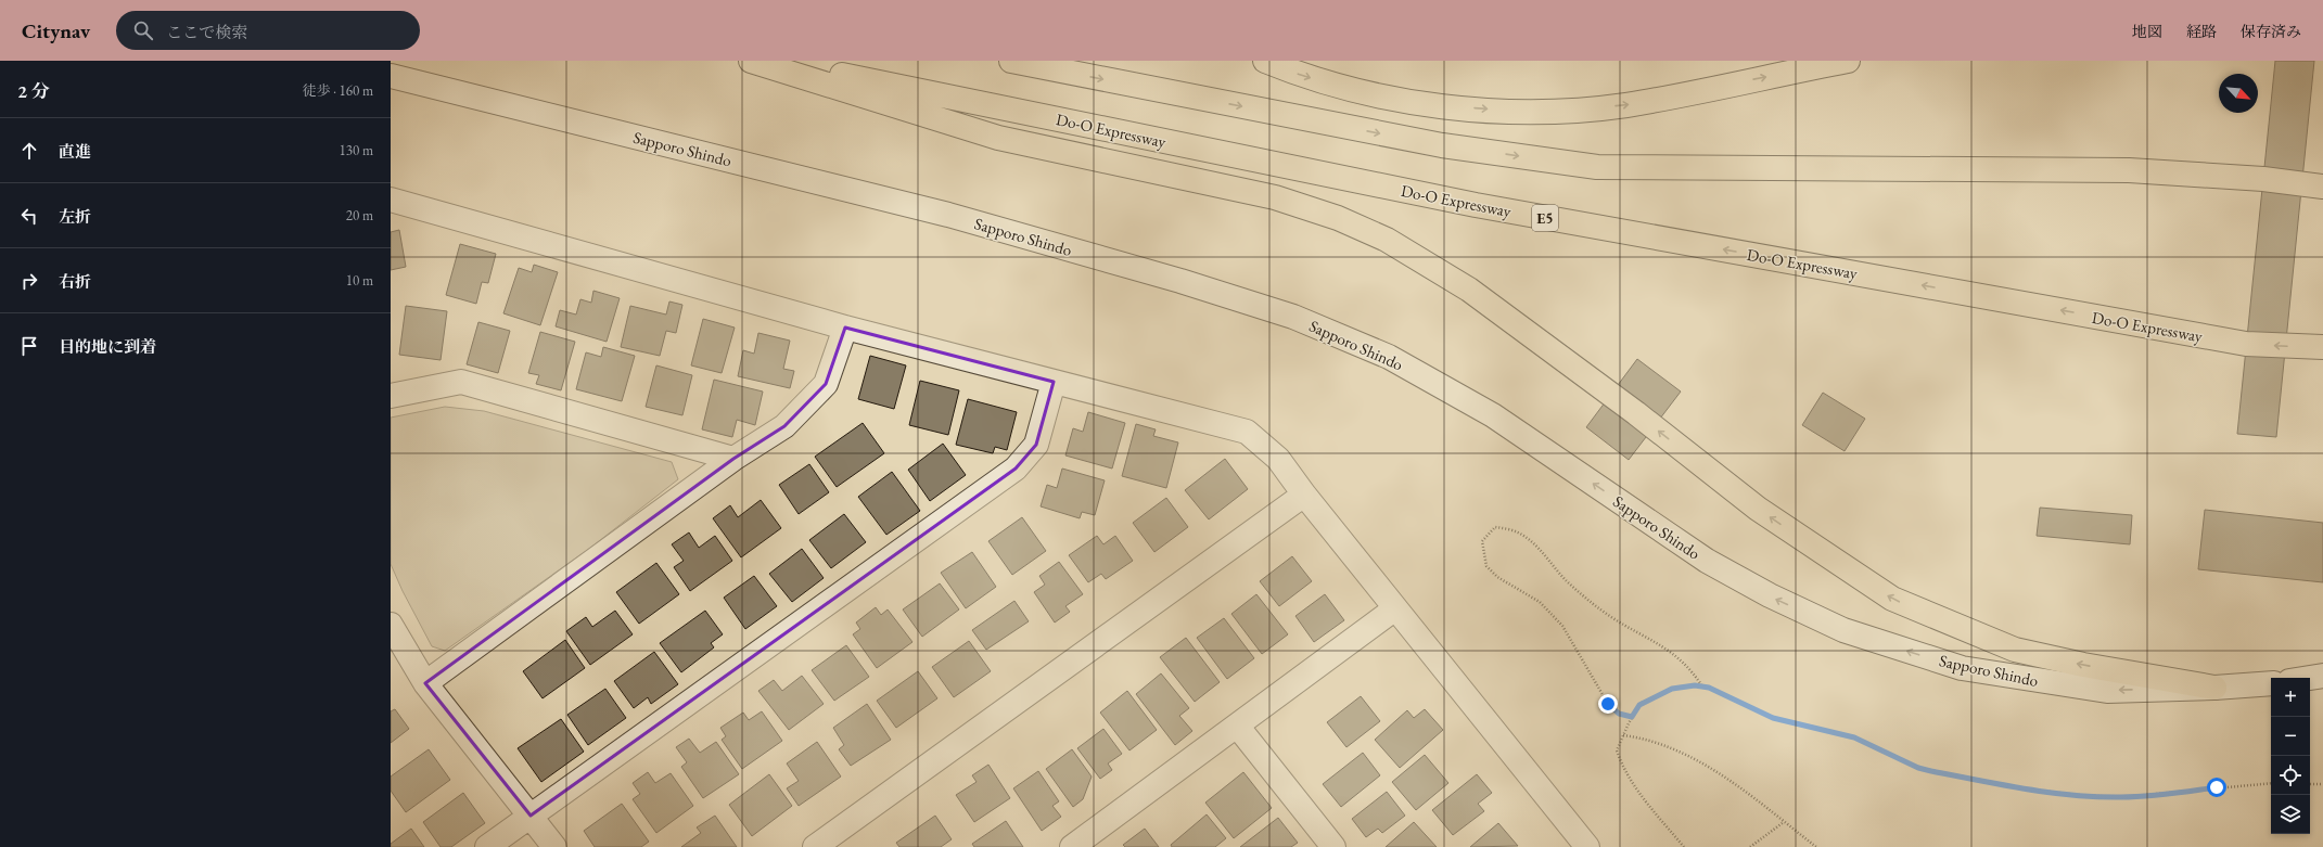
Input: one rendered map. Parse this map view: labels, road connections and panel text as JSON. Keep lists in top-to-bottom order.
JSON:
{
  "streets": {
    "highway": ["Do-O Expressway", "E5"],
    "street": ["Sapporo Shindo"]
  },
  "north": "bottom right",
  "page": {
    "header": "Citynav",
    "search": "ここで検索",
    "nav": ["地図", "経路", "保存済み"],
    "heading": ["2 分", "徒歩 · 160 m"],
    "list": [
      ["直進", "130 m"],
      ["左折", "20 m"],
      ["右折", "10 m"],
      "目的地に到着"
    ],
    "map_buttons": ["+", "−"]
  }
}
